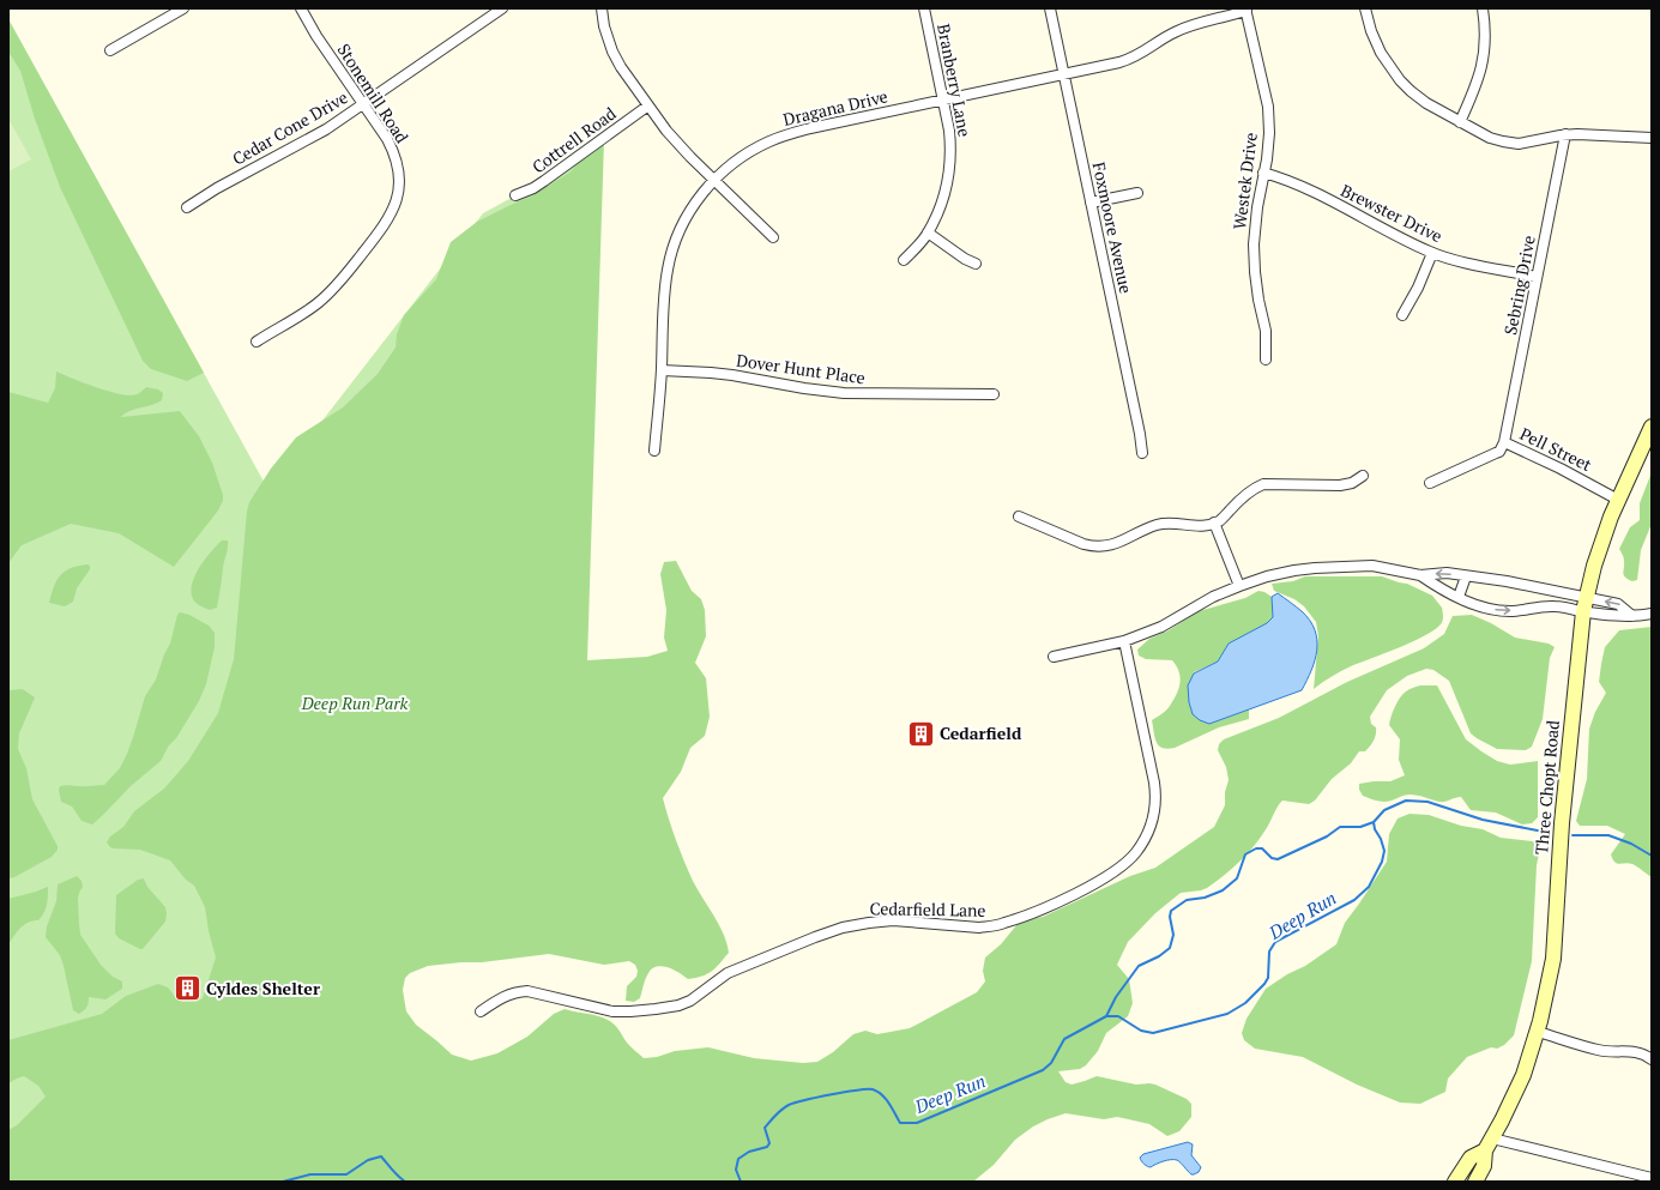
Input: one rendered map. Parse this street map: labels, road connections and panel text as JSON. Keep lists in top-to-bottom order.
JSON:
{
  "streets": {
    "main road": ["Three Chopt Road"],
    "street": [
      "Branberry Lane",
      "Stonemill Road",
      "Dragana Drive",
      "Cedar Cone Drive",
      "Cottrell Road",
      "Westek Drive",
      "Brewster Drive",
      "Foxmoore Avenue",
      "Sebring Drive",
      "Dover Hunt Place",
      "Pell Street",
      "Cedarfield Lane"
    ]
  },
  "crossings": [
    ["Branberry Lane", "Dragana Drive"],
    ["Stonemill Road", "Cedar Cone Drive"],
    ["Dragana Drive", "Westek Drive"],
    ["Dragana Drive", "Foxmoore Avenue"],
    ["Dragana Drive", "Dover Hunt Place"],
    ["Westek Drive", "Brewster Drive"],
    ["Brewster Drive", "Sebring Drive"],
    ["Sebring Drive", "Pell Street"],
    ["Pell Street", "Three Chopt Road"]
  ],
  "water": ["Deep Run"],
  "parks": ["Deep Run Park"],
  "places": {
    "building": ["Cedarfield", "Cyldes Shelter"]
  }
}
